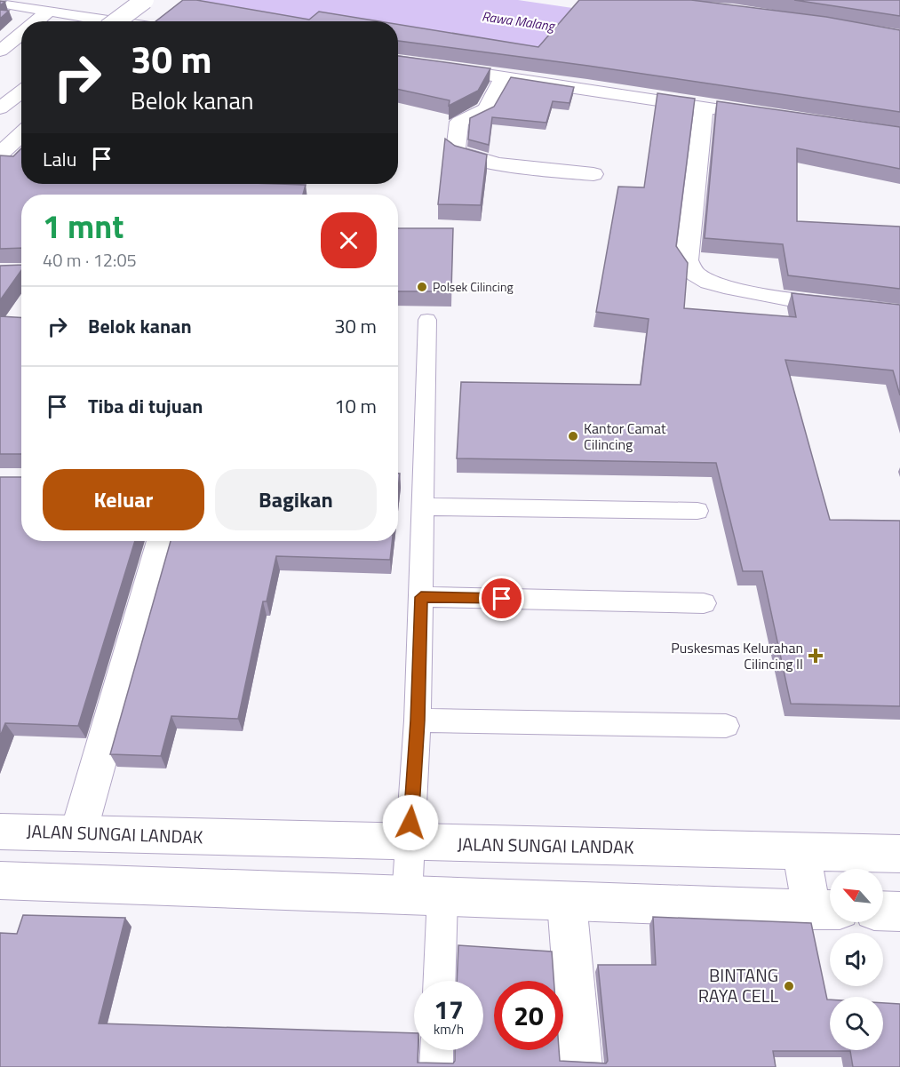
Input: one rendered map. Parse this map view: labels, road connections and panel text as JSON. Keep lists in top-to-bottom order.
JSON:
{
  "streets": {
    "street": ["JALAN SUNGAI LANDAK"]
  },
  "water": ["Rawa Malang"],
  "places": {
    "other": ["Polsek Cilincing", "Kantor Camat Cilincing", "BINTANG RAYA CELL"],
    "health": ["Puskesmas Kelurahan Cilincing II"]
  },
  "north": "top left",
  "page": {
    "turn": ["30 m", "Belok kanan"],
    "then": "Lalu",
    "heading": ["1 mnt", "40 m · 12:05"],
    "list": [
      {
        "name": "Belok kanan",
        "value": "30 m"
      },
      {
        "name": "Tiba di tujuan",
        "value": "10 m"
      }
    ],
    "buttons": ["Keluar", "Bagikan"],
    "speed": "17 km/h",
    "limit": "20"
  }
}
